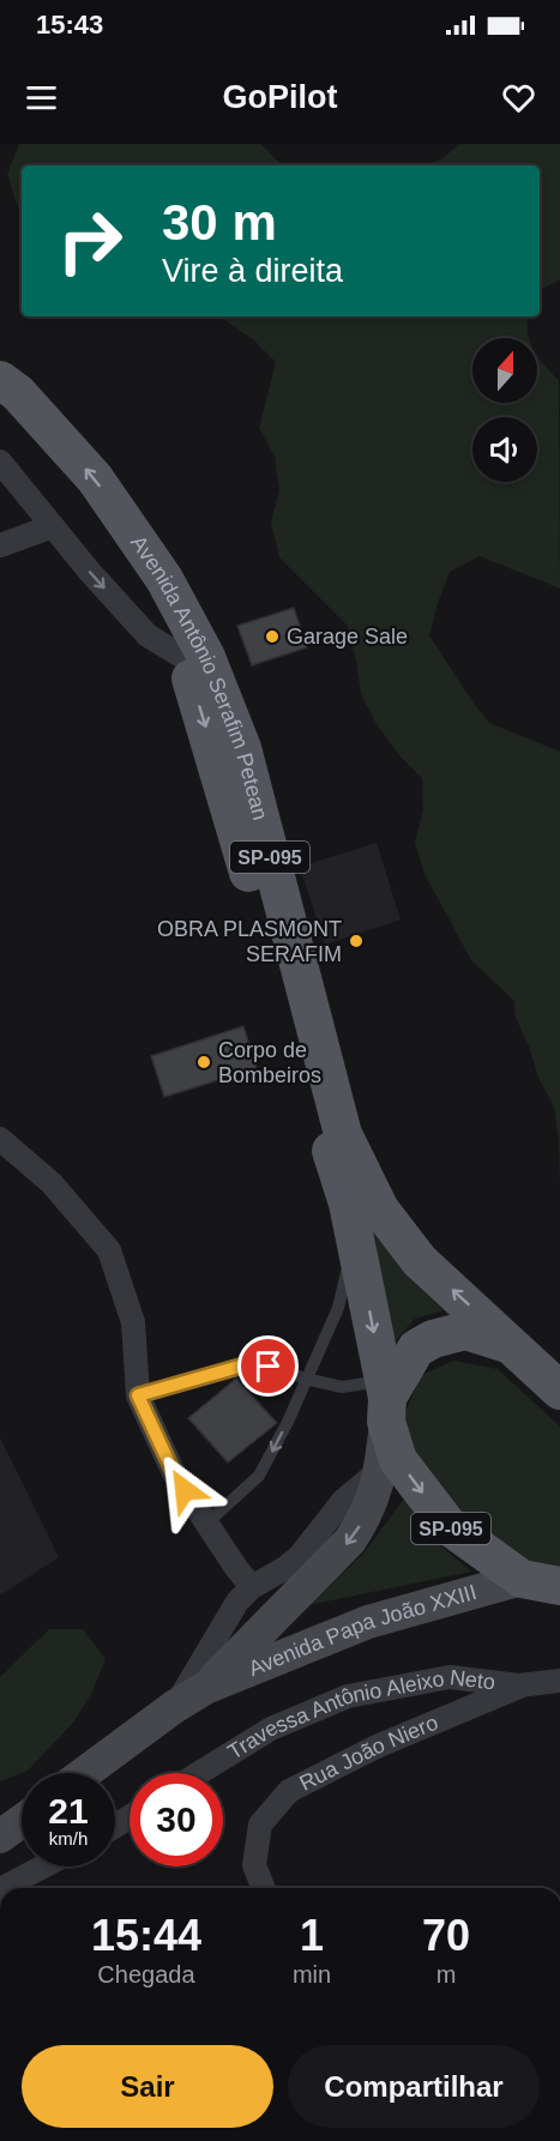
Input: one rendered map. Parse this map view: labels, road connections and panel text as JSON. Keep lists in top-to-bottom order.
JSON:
{
  "streets": {
    "main road": ["Avenida Antônio Serafim Petean", "SP-095", "Avenida Papa João XXIII"],
    "street": ["Travessa Antônio Aleixo Neto", "Rua João Niero"]
  },
  "crossings": [
    ["Avenida Antônio Serafim Petean", "SP-095"],
    ["SP-095", "Avenida Papa João XXIII"],
    ["Travessa Antônio Aleixo Neto", "Rua João Niero"]
  ],
  "places": ["Garage Sale", "OBRA PLASMONT SERAFIM", "Corpo de Bombeiros"],
  "north": "top",
  "page": {
    "status": "15:43",
    "header": "GoPilot",
    "turn": ["30 m", "Vire à direita"],
    "speed": "21 km/h",
    "limit": "30",
    "eta": [
      "15:44",
      "Chegada",
      "1",
      "min",
      "70",
      "m"
    ],
    "buttons": ["Sair", "Compartilhar"]
  }
}
